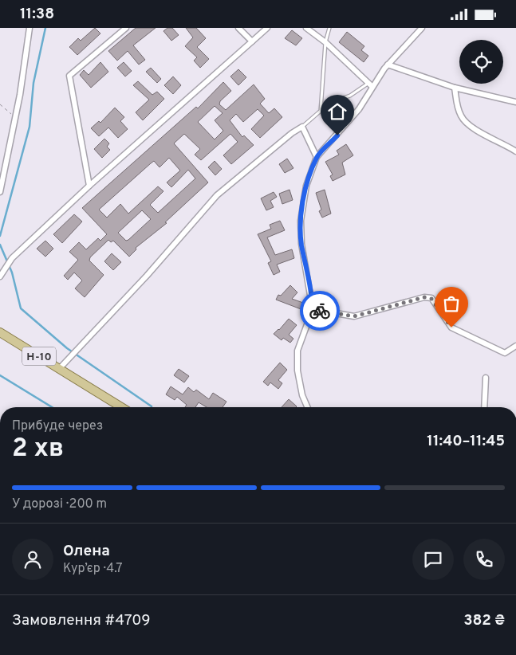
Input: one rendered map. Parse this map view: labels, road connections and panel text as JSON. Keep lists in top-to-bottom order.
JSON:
{
  "streets": {
    "main road": ["Н-10"]
  },
  "page": {
    "status": "11:38",
    "heading": ["2 хв", "Прибуде через", "11:40–11:45"],
    "panel": [
      "Олена",
      "Кур’єр · 4.7",
      "Замовлення #4709",
      "382 ₴"
    ],
    "bar": "У дорозі · 200 m"
  }
}
